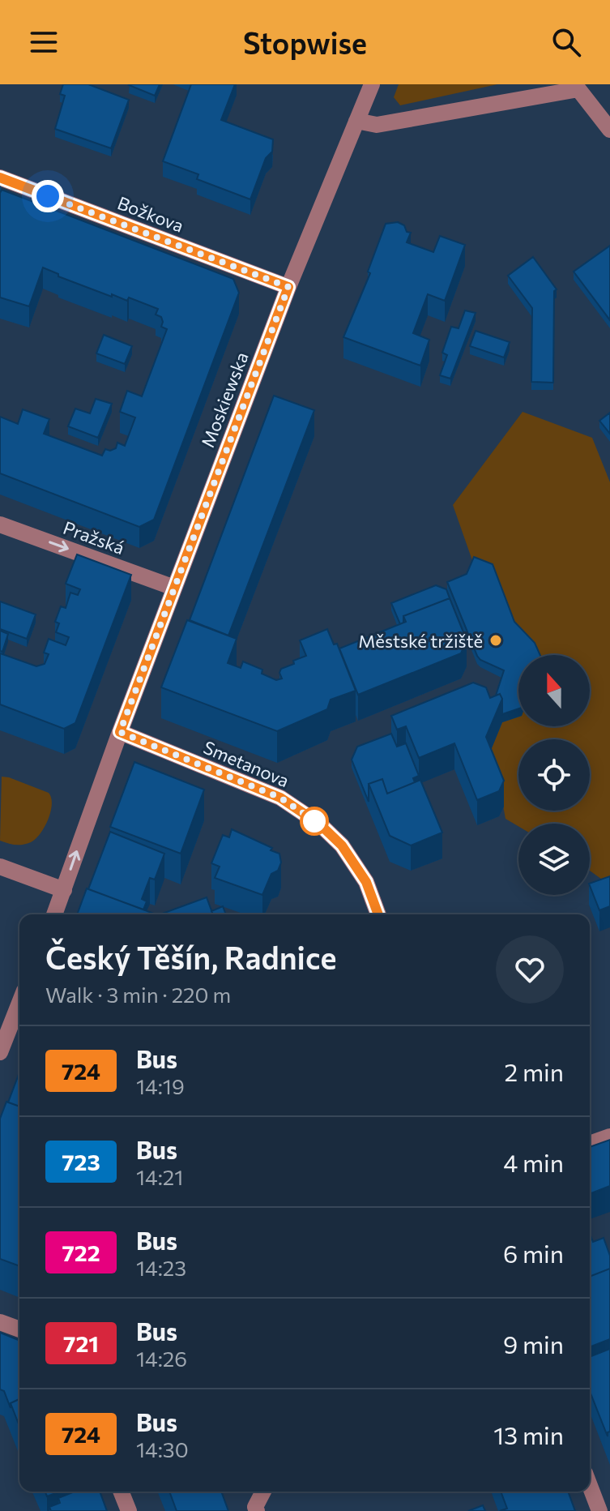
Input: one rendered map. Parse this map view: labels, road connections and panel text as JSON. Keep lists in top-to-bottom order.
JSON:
{
  "streets": {
    "street": [
      "Božkova",
      "Moskiewska",
      "Pražská",
      "Smetanova"
    ]
  },
  "crossings": [
    ["Božkova", "Moskiewska"],
    ["Moskiewska", "Pražská"],
    ["Moskiewska", "Smetanova"]
  ],
  "one_way": ["Pražská"],
  "places": ["Městské tržiště"],
  "lines": ["bus line 724"],
  "north": "top",
  "page": {
    "header": "Stopwise",
    "heading": ["Český Těšín, Radnice", "Walk · 3 min · 220 m"],
    "list": [
      {
        "mark": "724",
        "name": "Bus",
        "note": "14:19",
        "value": "2 min"
      },
      {
        "mark": "723",
        "name": "Bus",
        "note": "14:21",
        "value": "4 min"
      },
      {
        "mark": "722",
        "name": "Bus",
        "note": "14:23",
        "value": "6 min"
      },
      {
        "mark": "721",
        "name": "Bus",
        "note": "14:26",
        "value": "9 min"
      },
      {
        "mark": "724",
        "name": "Bus",
        "note": "14:30",
        "value": "13 min"
      }
    ]
  }
}
